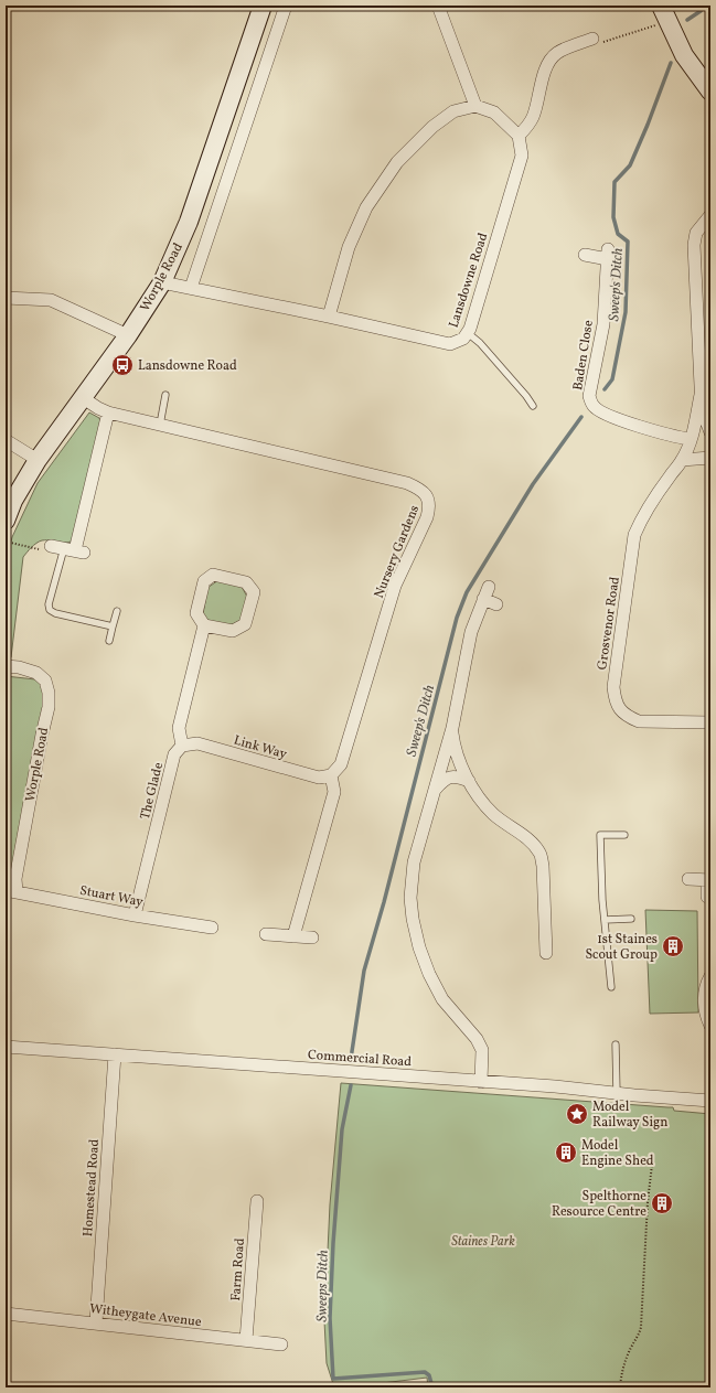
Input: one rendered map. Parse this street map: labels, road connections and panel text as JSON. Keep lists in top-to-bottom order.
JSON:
{
  "streets": {
    "street": [
      "Worple Road",
      "Lansdowne Road",
      "Baden Close",
      "Nursery Gardens",
      "Grosvenor Road",
      "Link Way",
      "The Glade",
      "Stuart Way",
      "Commercial Road",
      "Homestead Road",
      "Farm Road",
      "Witheygate Avenue"
    ]
  },
  "crossings": [
    ["Worple Road", "Lansdowne Road"],
    ["Worple Road", "Nursery Gardens"],
    ["Worple Road", "Stuart Way"],
    ["Baden Close", "Grosvenor Road"],
    ["Nursery Gardens", "Link Way"],
    ["Link Way", "The Glade"],
    ["The Glade", "Stuart Way"],
    ["Commercial Road", "Homestead Road"],
    ["Homestead Road", "Witheygate Avenue"],
    ["Farm Road", "Witheygate Avenue"]
  ],
  "water": ["Sweep's Ditch", "Sweeps Ditch"],
  "parks": ["Staines Park"],
  "places": {
    "bus stop": ["Lansdowne Road"],
    "building": ["1st Staines Scout Group", "Model Engine Shed", "Spelthorne Resource Centre"],
    "place": ["Model Railway Sign"]
  }
}
